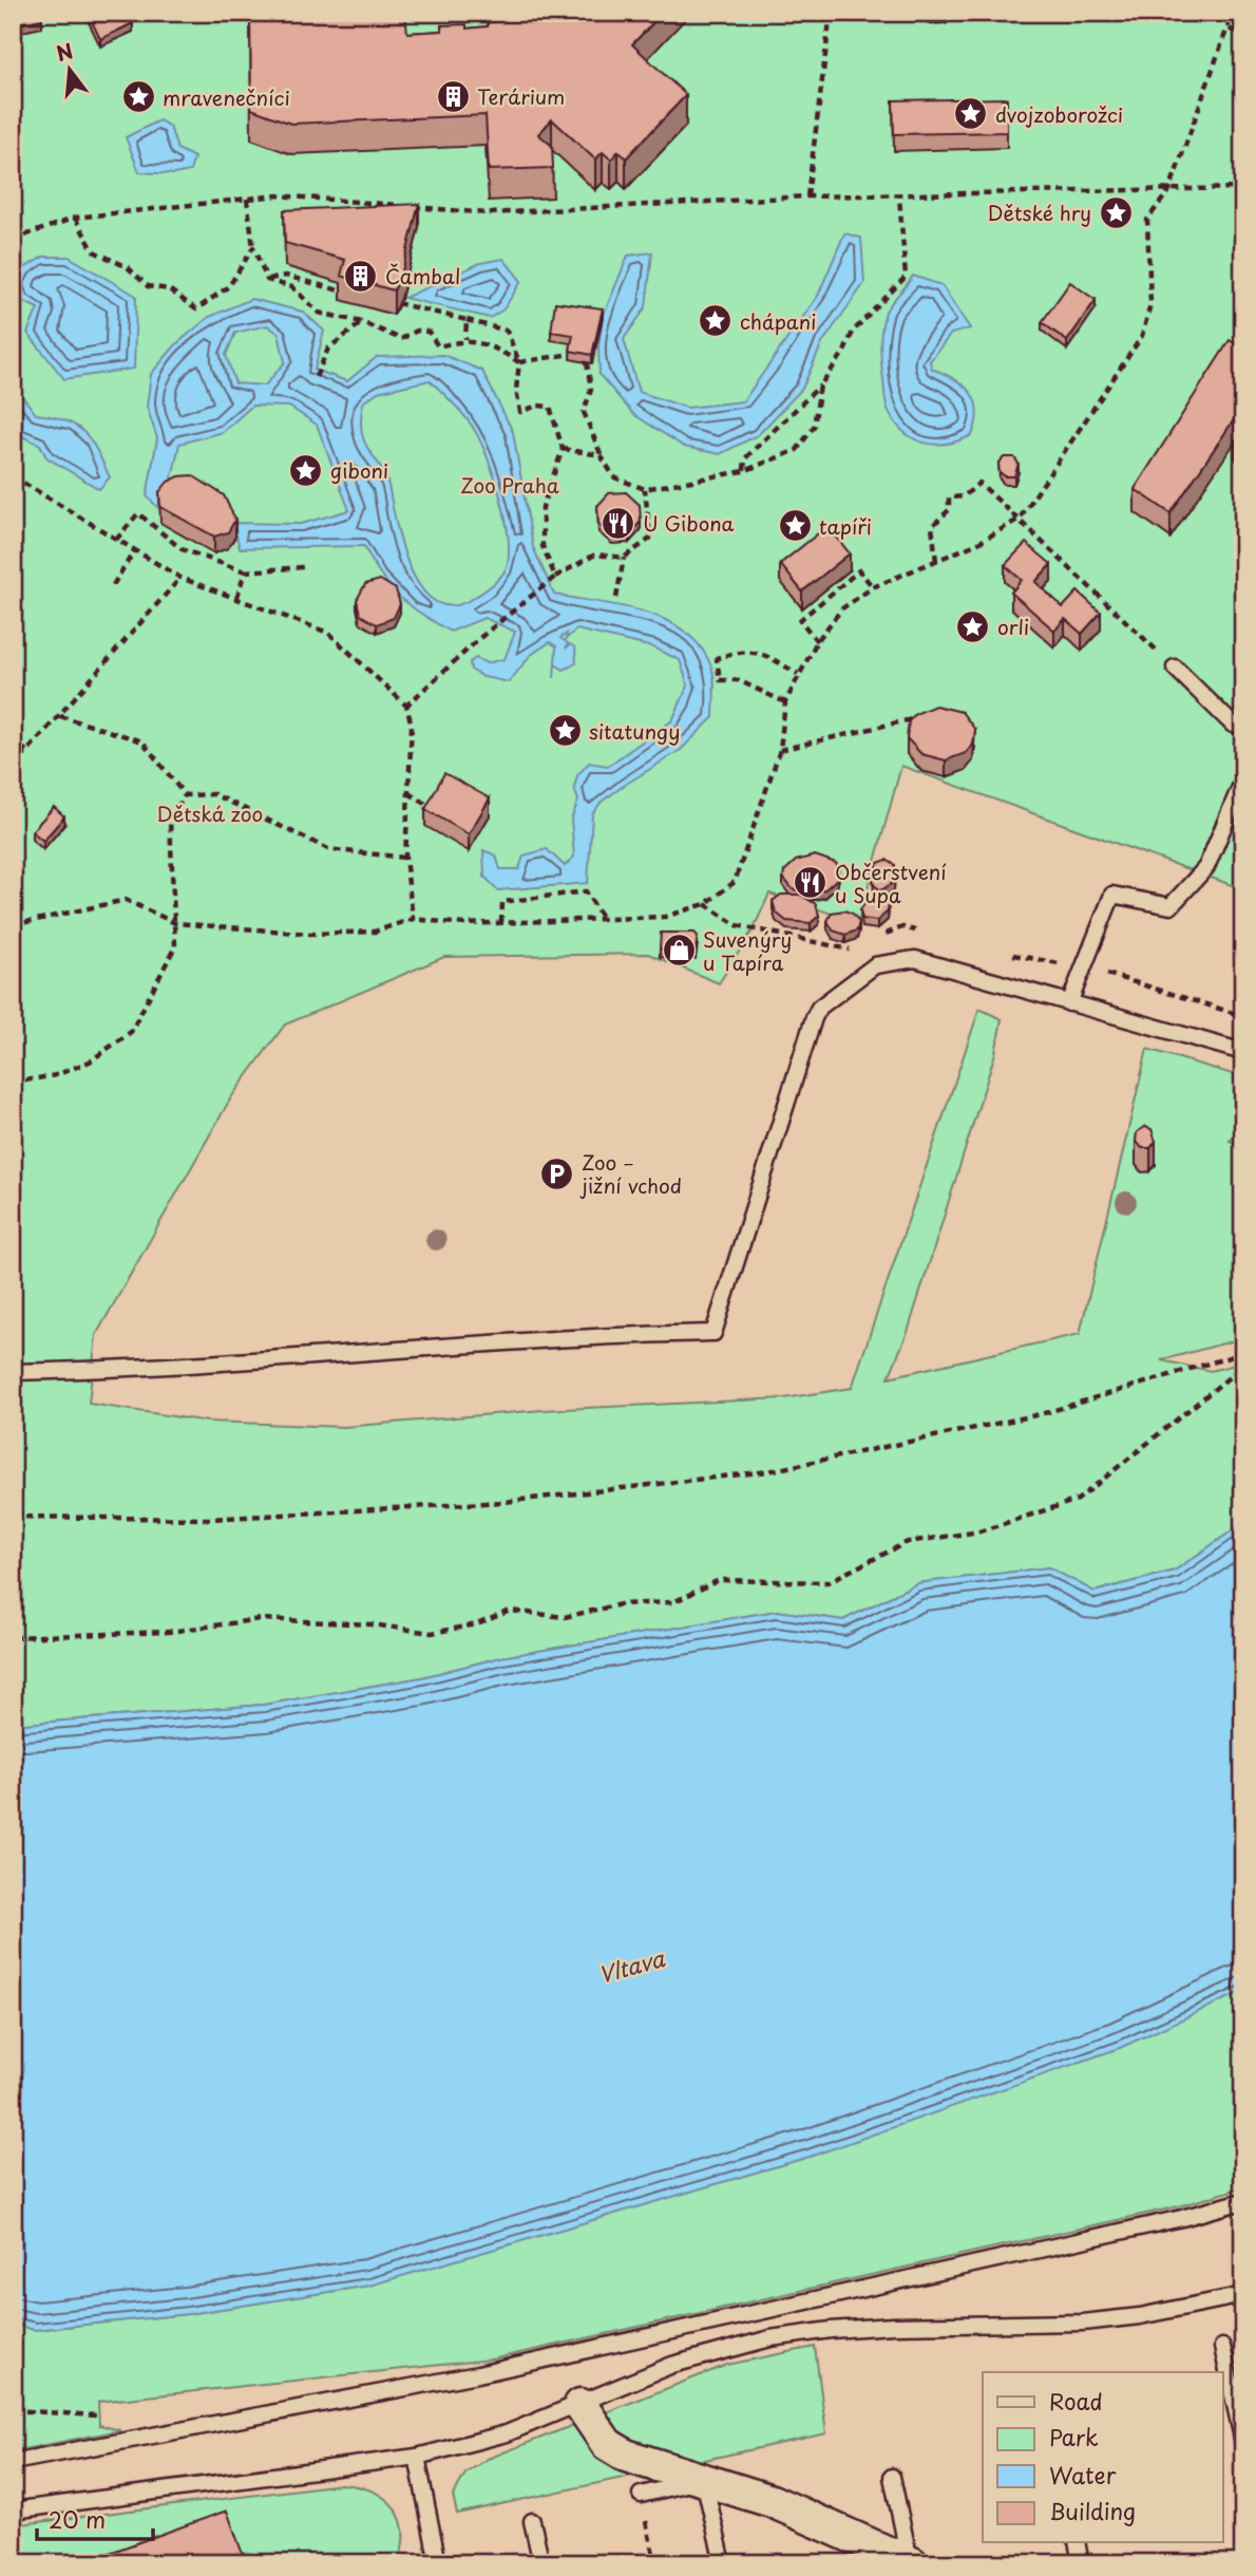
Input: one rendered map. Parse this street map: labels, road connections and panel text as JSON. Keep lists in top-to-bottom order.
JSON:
{
  "water": ["Vltava"],
  "parks": ["Zoo Praha", "Dětská zoo"],
  "places": {
    "building": ["Terárium", "Čambal"],
    "place": [
      "mravenečníci",
      "dvojzoborožci",
      "Dětské hry",
      "chápani",
      "giboni",
      "tapíři",
      "orli",
      "sitatungy"
    ],
    "restaurant": ["U Gibona", "Občerstvení u Supa"],
    "shop": ["Suvenýry u Tapíra"],
    "parking": ["Zoo – jižní vchod"]
  },
  "legend": [
    "Road",
    "Park",
    "Water",
    "Building"
  ],
  "scale_bar": "20 m",
  "north": "top"
}
